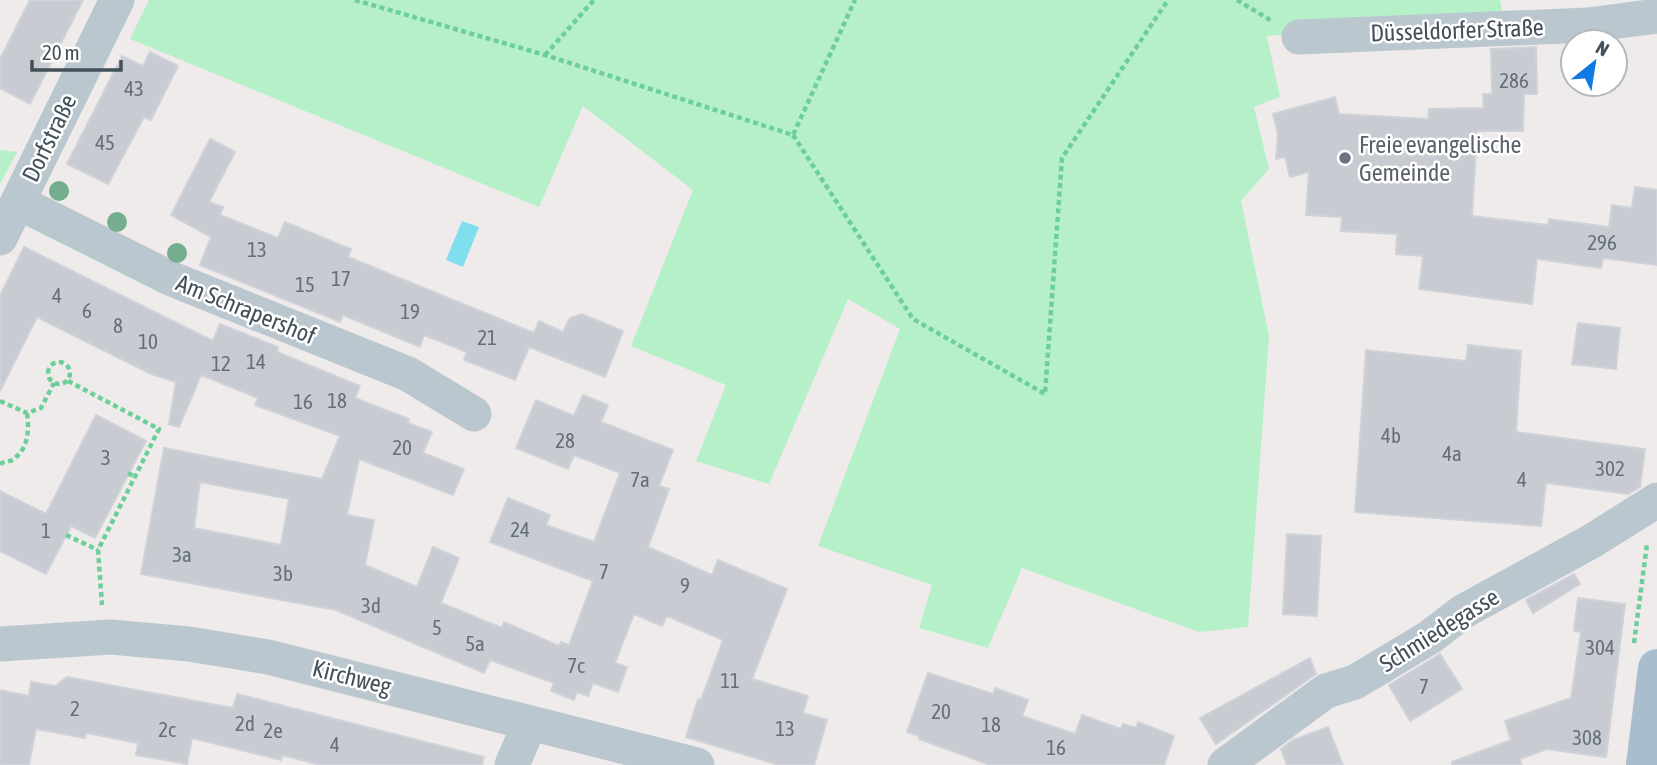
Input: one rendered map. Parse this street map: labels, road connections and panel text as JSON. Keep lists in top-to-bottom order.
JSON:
{
  "streets": {
    "street": [
      "Düsseldorfer Straße",
      "Dorfstraße",
      "Am Schrapershof",
      "Schmiedegasse",
      "Kirchweg"
    ]
  },
  "crossings": [
    ["Dorfstraße", "Am Schrapershof"]
  ],
  "places": ["Freie evangelische Gemeinde"],
  "house_numbers": [
    "286",
    "43",
    "45",
    "296",
    "13",
    "17",
    "15",
    "4",
    "6",
    "19",
    "8",
    "21",
    "10",
    "14",
    "12",
    "18",
    "16",
    "4b",
    "28",
    "20",
    "4a",
    "3",
    "302",
    "7a",
    "4",
    "24",
    "1",
    "3a",
    "7",
    "3b",
    "9",
    "3d",
    "5",
    "5a",
    "304",
    "7c",
    "11",
    "7",
    "2",
    "20",
    "2d",
    "18",
    "13",
    "2c",
    "2e",
    "308",
    "4",
    "16"
  ],
  "scale_bar": "20 m",
  "north": "top right"
}
